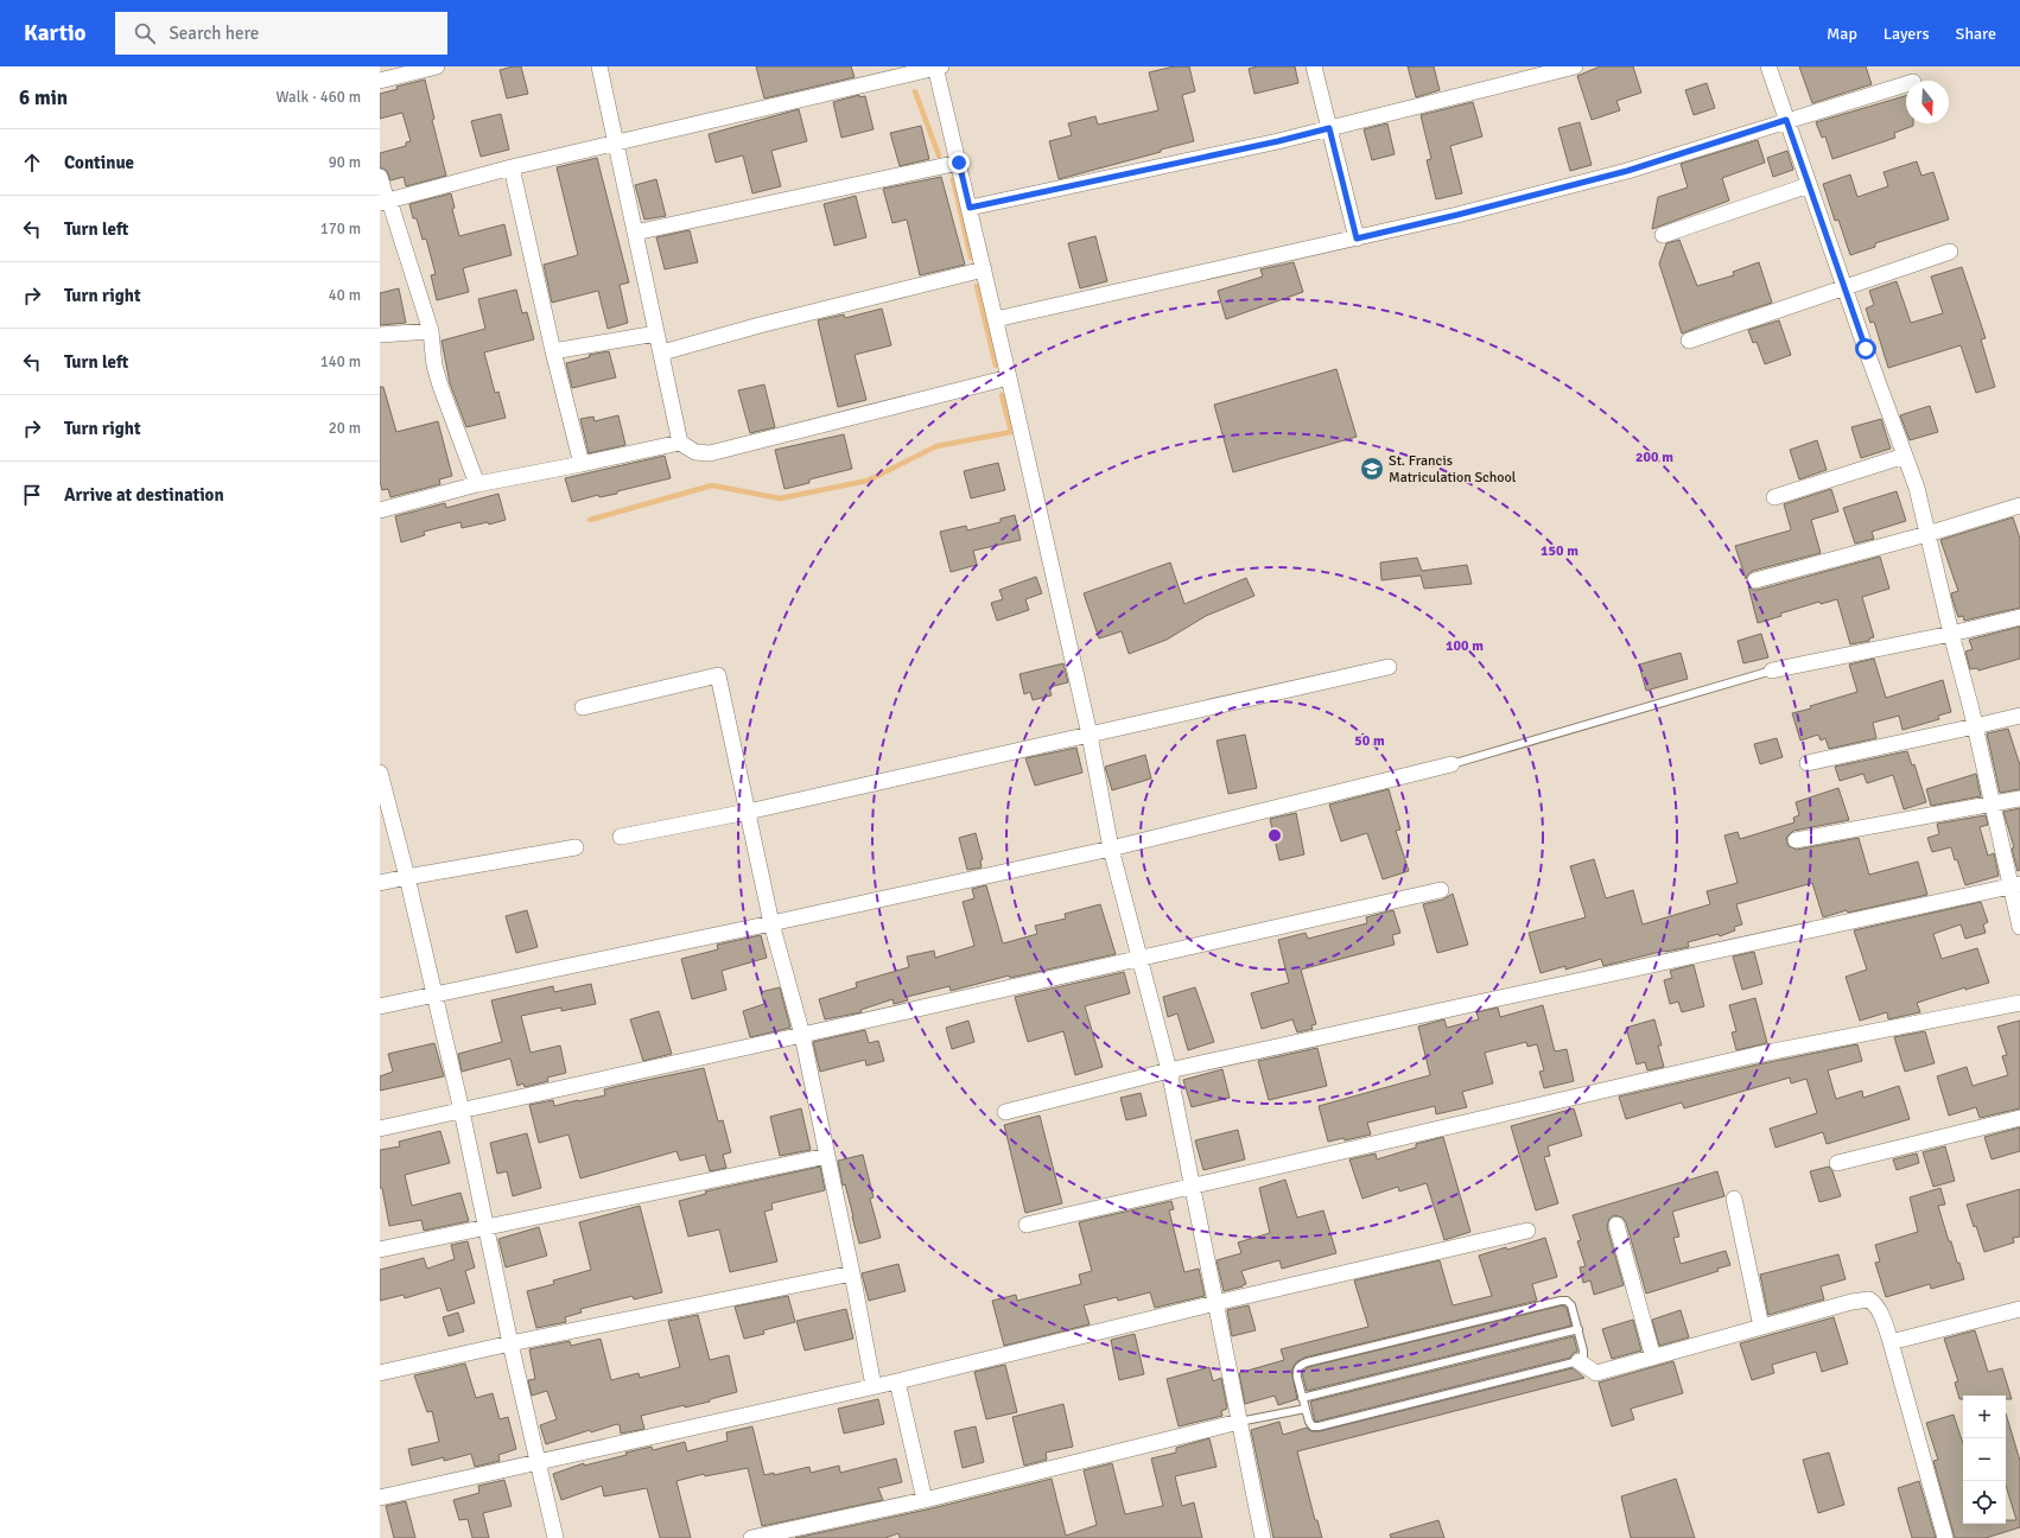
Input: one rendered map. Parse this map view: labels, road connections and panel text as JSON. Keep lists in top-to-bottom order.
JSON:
{
  "places": {
    "school or university": ["St. Francis Matriculation School"]
  },
  "north": "bottom",
  "page": {
    "header": "Kartio",
    "search": "Search here",
    "nav": ["Map", "Layers", "Share"],
    "heading": ["6 min", "Walk · 460 m"],
    "list": [
      ["Continue", "90 m"],
      ["Turn left", "170 m"],
      ["Turn right", "40 m"],
      ["Turn left", "140 m"],
      ["Turn right", "20 m"],
      "Arrive at destination"
    ],
    "map_buttons": ["+", "−"]
  },
  "rings": [
    "200 m",
    "150 m",
    "100 m",
    "50 m"
  ]
}
